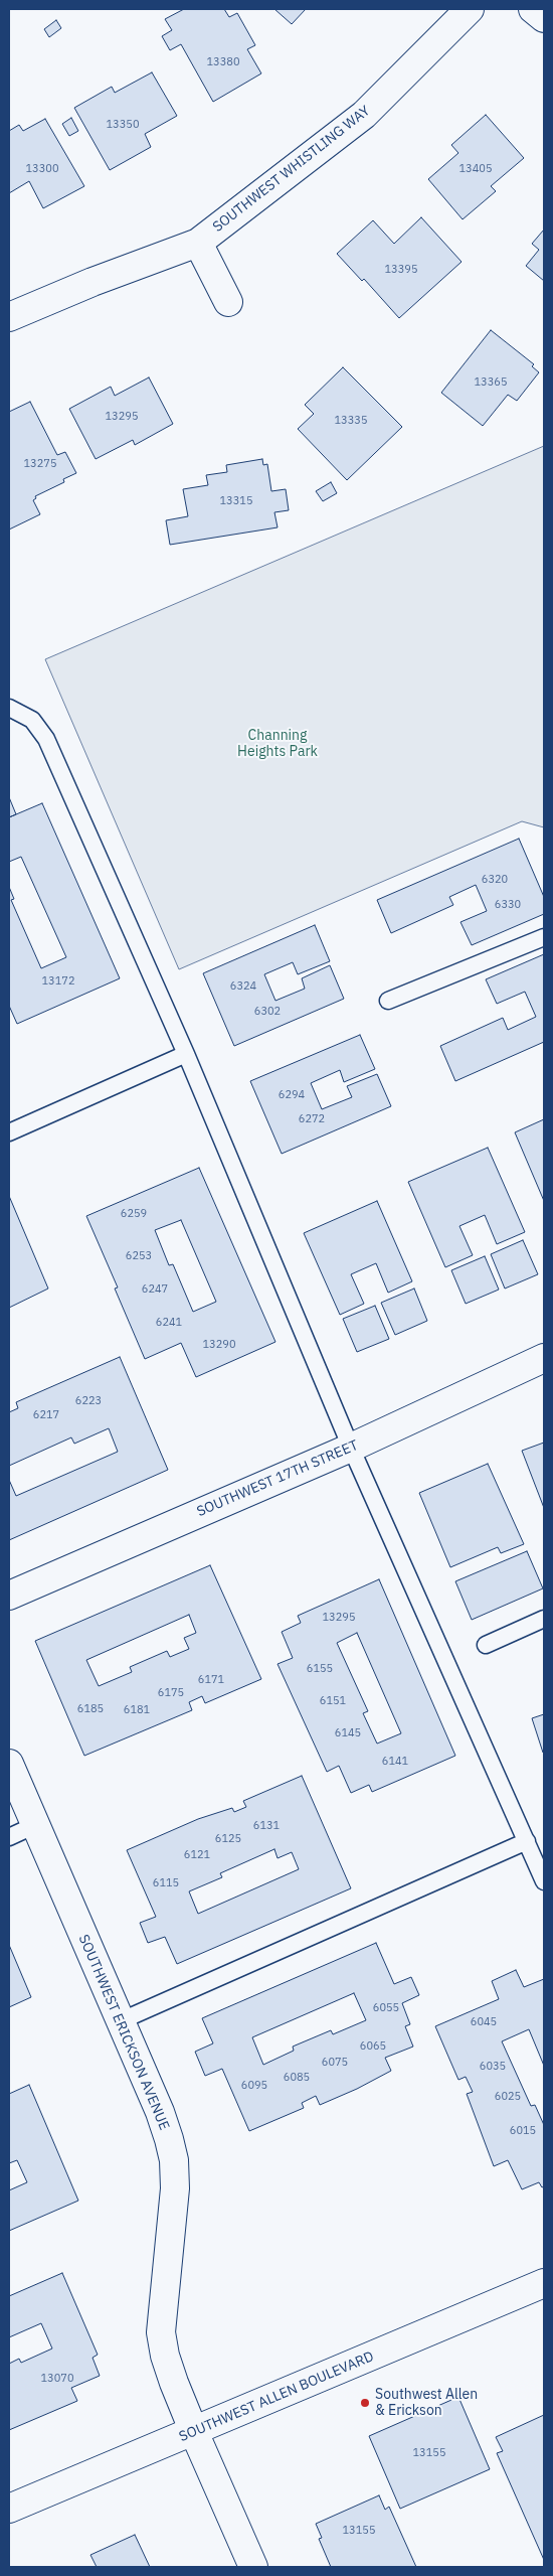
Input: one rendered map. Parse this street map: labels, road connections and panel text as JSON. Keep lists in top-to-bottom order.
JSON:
{
  "streets": {
    "street": [
      "SOUTHWEST WHISTLING WAY",
      "SOUTHWEST 17TH STREET",
      "SOUTHWEST ERICKSON AVENUE",
      "SOUTHWEST ALLEN BOULEVARD"
    ]
  },
  "crossings": [
    ["SOUTHWEST ERICKSON AVENUE", "SOUTHWEST ALLEN BOULEVARD"]
  ],
  "parks": ["Channing Heights Park"],
  "places": ["Southwest Allen & Erickson"],
  "house_numbers": [
    "13380",
    "13350",
    "13300",
    "13405",
    "13395",
    "13365",
    "13295",
    "13335",
    "13275",
    "13315",
    "6320",
    "6330",
    "13172",
    "6324",
    "6302",
    "6294",
    "6272",
    "6259",
    "6253",
    "6247",
    "6241",
    "13290",
    "6223",
    "6217",
    "13295",
    "6155",
    "6171",
    "6175",
    "6151",
    "6185",
    "6181",
    "6145",
    "6141",
    "6131",
    "6125",
    "6121",
    "6115",
    "6055",
    "6045",
    "6065",
    "6075",
    "6035",
    "6085",
    "6095",
    "6025",
    "6015",
    "13070",
    "13155",
    "13155"
  ]
}
